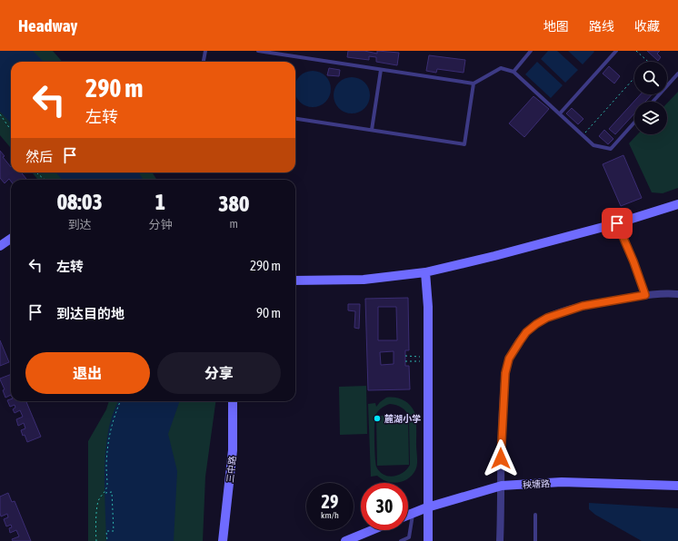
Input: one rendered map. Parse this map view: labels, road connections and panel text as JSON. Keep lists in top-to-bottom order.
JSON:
{
  "streets": {
    "main road": ["三中路", "秧塘路"]
  },
  "places": ["麓湖小学"],
  "page": {
    "header": "Headway",
    "nav": ["地图", "路线", "收藏"],
    "turn": ["290 m", "左转"],
    "then": "然后",
    "eta": [
      "08:03",
      "到达",
      "1",
      "分钟",
      "380",
      "m"
    ],
    "list": [
      {
        "name": "左转",
        "value": "290 m"
      },
      {
        "name": "到达目的地",
        "value": "90 m"
      }
    ],
    "buttons": ["退出", "分享"],
    "speed": "29 km/h",
    "limit": "30"
  }
}
